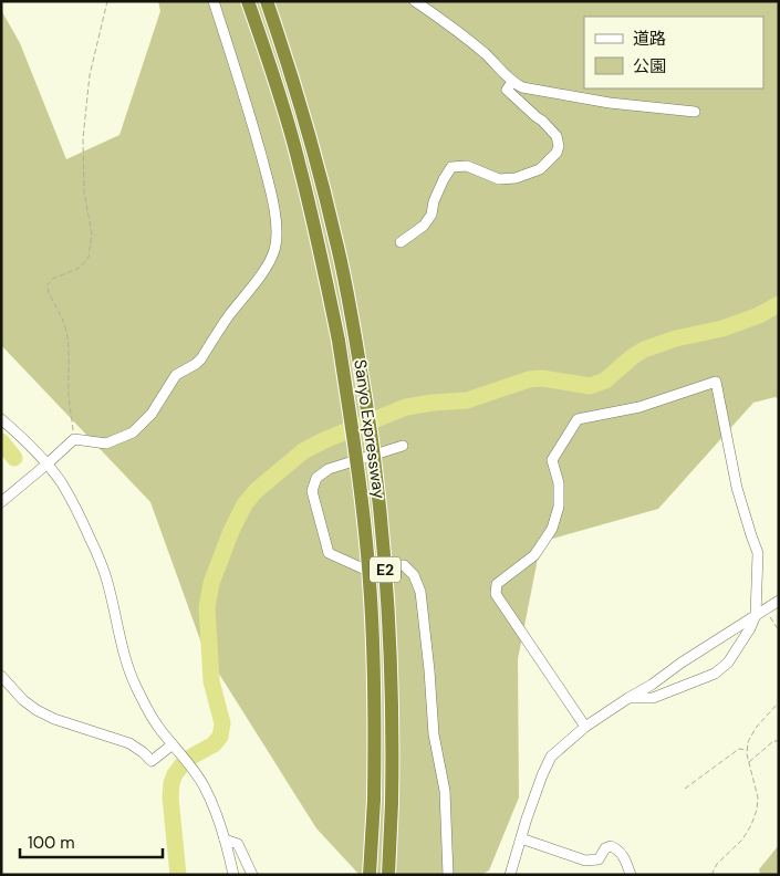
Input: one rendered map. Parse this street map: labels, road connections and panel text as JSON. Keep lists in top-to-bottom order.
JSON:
{
  "streets": {
    "highway": ["Sanyo Expressway", "E2"]
  },
  "legend": ["道路", "公園"],
  "scale_bar": "100 m"
}
